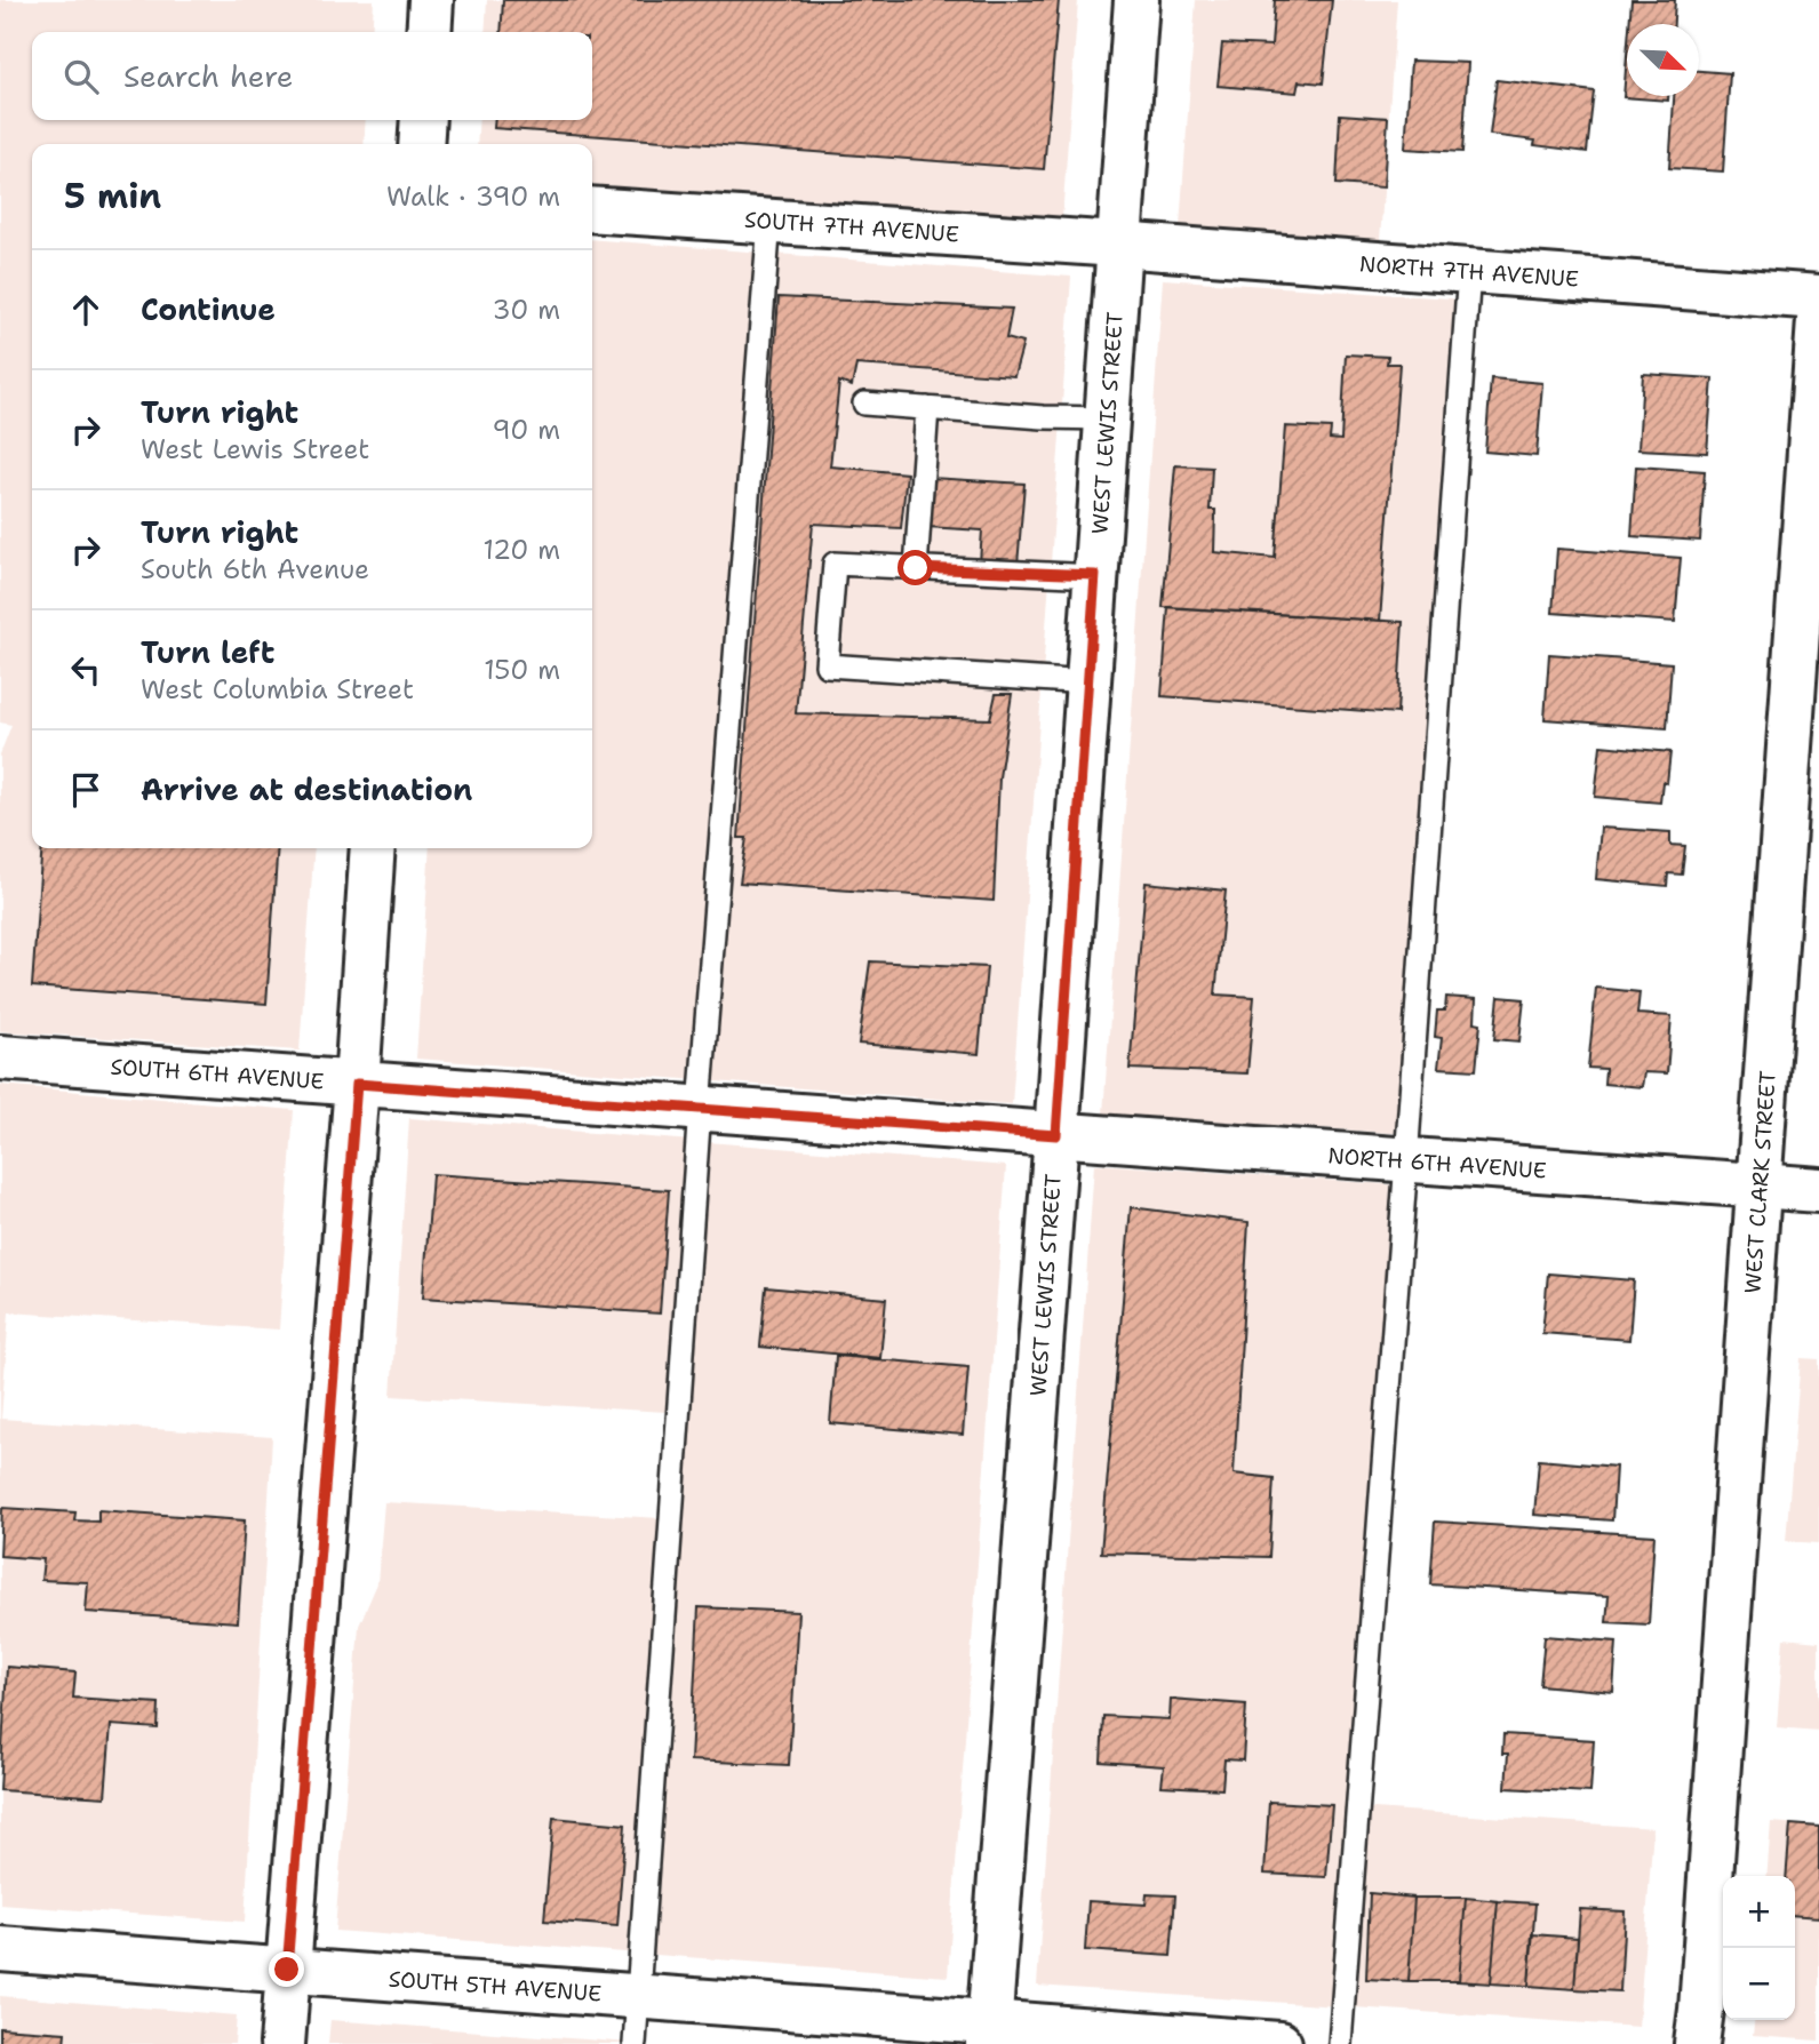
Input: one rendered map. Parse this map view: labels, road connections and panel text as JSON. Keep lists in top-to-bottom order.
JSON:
{
  "streets": {
    "street": [
      "SOUTH 7TH AVENUE",
      "NORTH 7TH AVENUE",
      "WEST LEWIS STREET",
      "SOUTH 6TH AVENUE",
      "NORTH 6TH AVENUE",
      "WEST CLARK STREET",
      "SOUTH 5TH AVENUE"
    ]
  },
  "crossings": [
    ["SOUTH 7TH AVENUE", "NORTH 7TH AVENUE"],
    ["SOUTH 7TH AVENUE", "WEST LEWIS STREET"],
    ["NORTH 7TH AVENUE", "WEST LEWIS STREET"],
    ["WEST LEWIS STREET", "SOUTH 6TH AVENUE"],
    ["WEST LEWIS STREET", "NORTH 6TH AVENUE"],
    ["WEST LEWIS STREET", "SOUTH 5TH AVENUE"],
    ["SOUTH 6TH AVENUE", "NORTH 6TH AVENUE"],
    ["NORTH 6TH AVENUE", "WEST CLARK STREET"]
  ],
  "north": "bottom right",
  "page": {
    "search": "Search here",
    "heading": ["5 min", "Walk · 390 m"],
    "list": [
      ["Continue", "30 m"],
      ["Turn right", "West Lewis Street", "90 m"],
      ["Turn right", "South 6th Avenue", "120 m"],
      ["Turn left", "West Columbia Street", "150 m"],
      "Arrive at destination"
    ],
    "map_buttons": ["+", "−"]
  }
}
